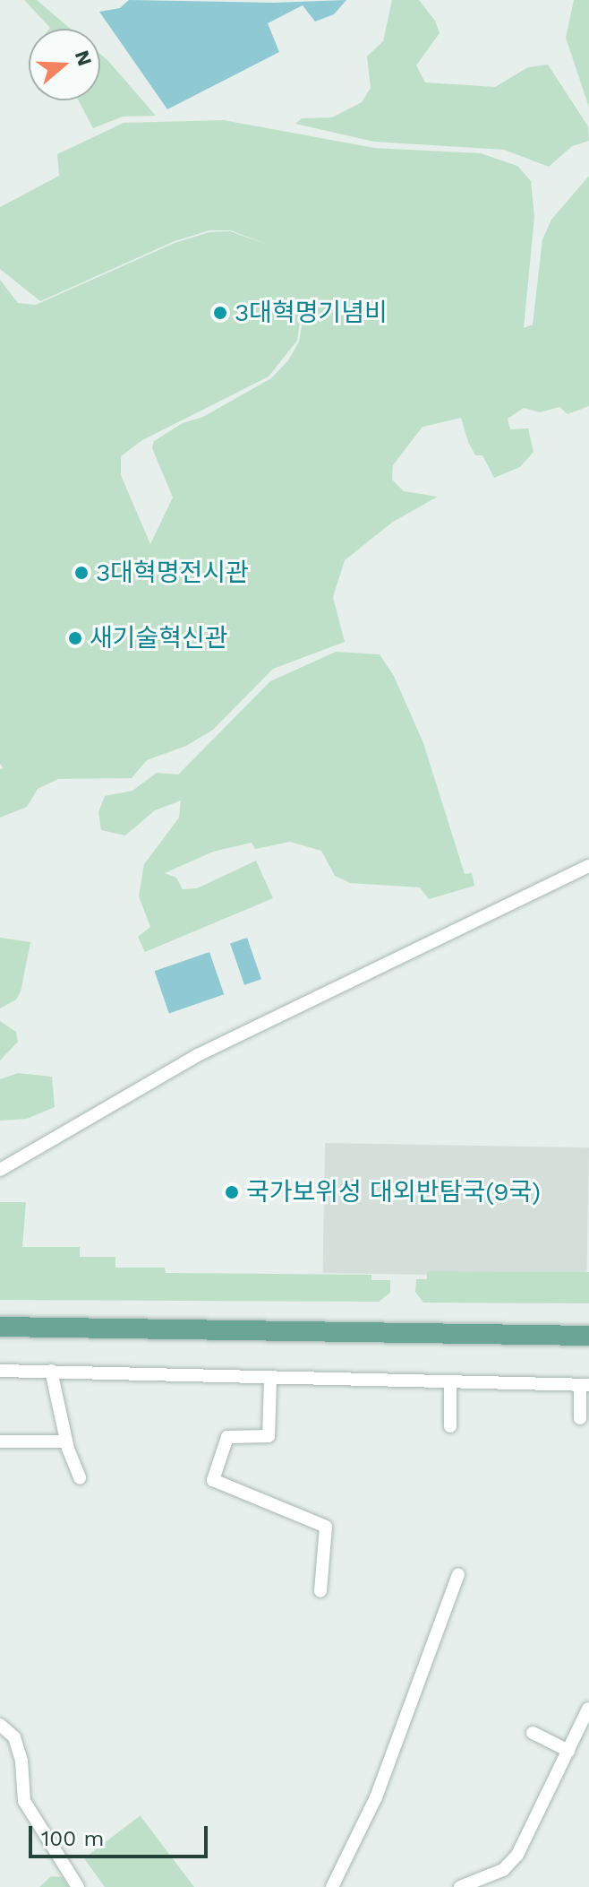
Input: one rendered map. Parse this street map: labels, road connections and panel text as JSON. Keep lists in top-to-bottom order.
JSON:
{
  "places": [
    "3대혁명기념비",
    "3대혁명전시관",
    "새기술혁신관",
    "국가보위성 대외반탐국(9국)"
  ],
  "scale_bar": "100 m",
  "north": "right"
}
